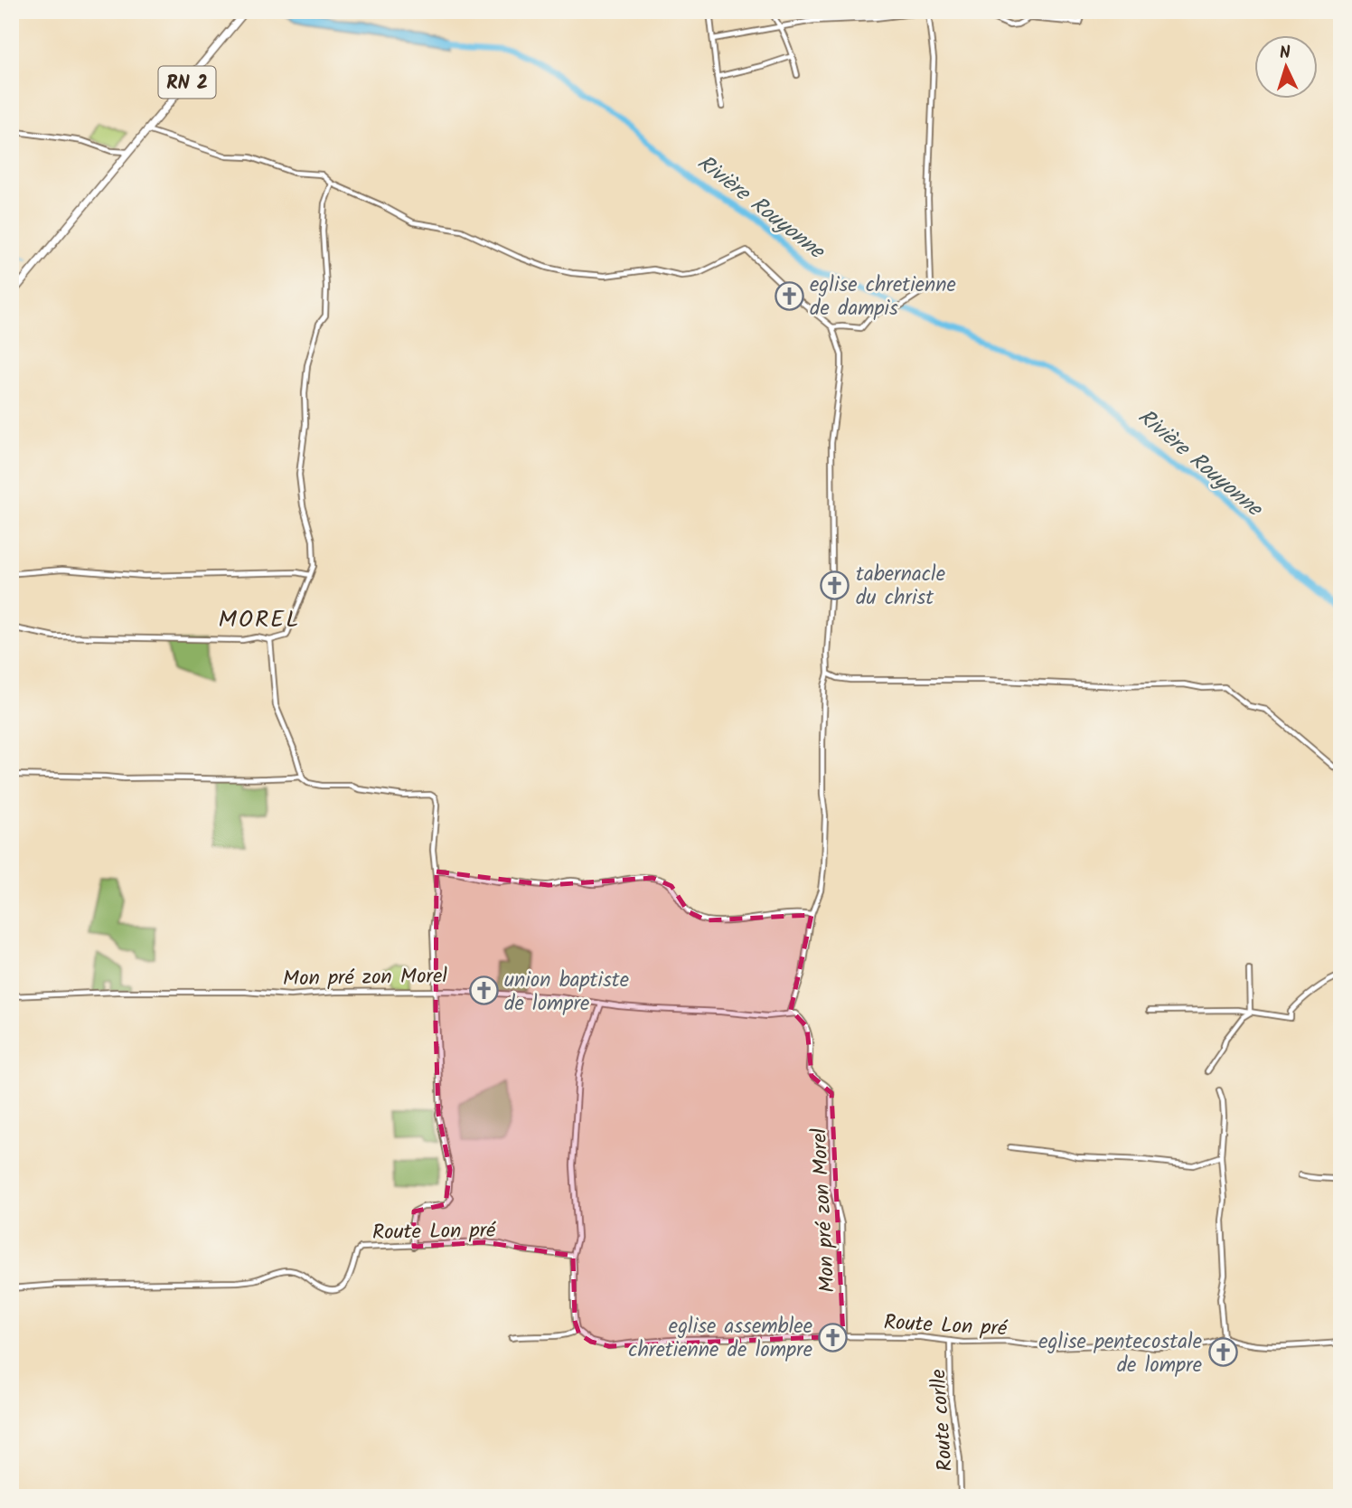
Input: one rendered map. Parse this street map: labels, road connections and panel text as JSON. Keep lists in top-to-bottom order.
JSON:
{
  "streets": {
    "main road": ["RN 2"],
    "street": ["Mon pré zon Morel", "Route Lon pré", "Route corlle"]
  },
  "crossings": [
    ["Mon pré zon Morel", "Route Lon pré"],
    ["Route Lon pré", "Route corlle"]
  ],
  "districts": ["MOREL"],
  "water": ["Rivière Rouyonne"],
  "places": {
    "church": [
      "eglise chretienne de dampis",
      "tabernacle du christ",
      "union baptiste de lompre",
      "eglise assemblee chretienne de lompre",
      "eglise pentecostale de lompre"
    ]
  },
  "north": "top"
}
